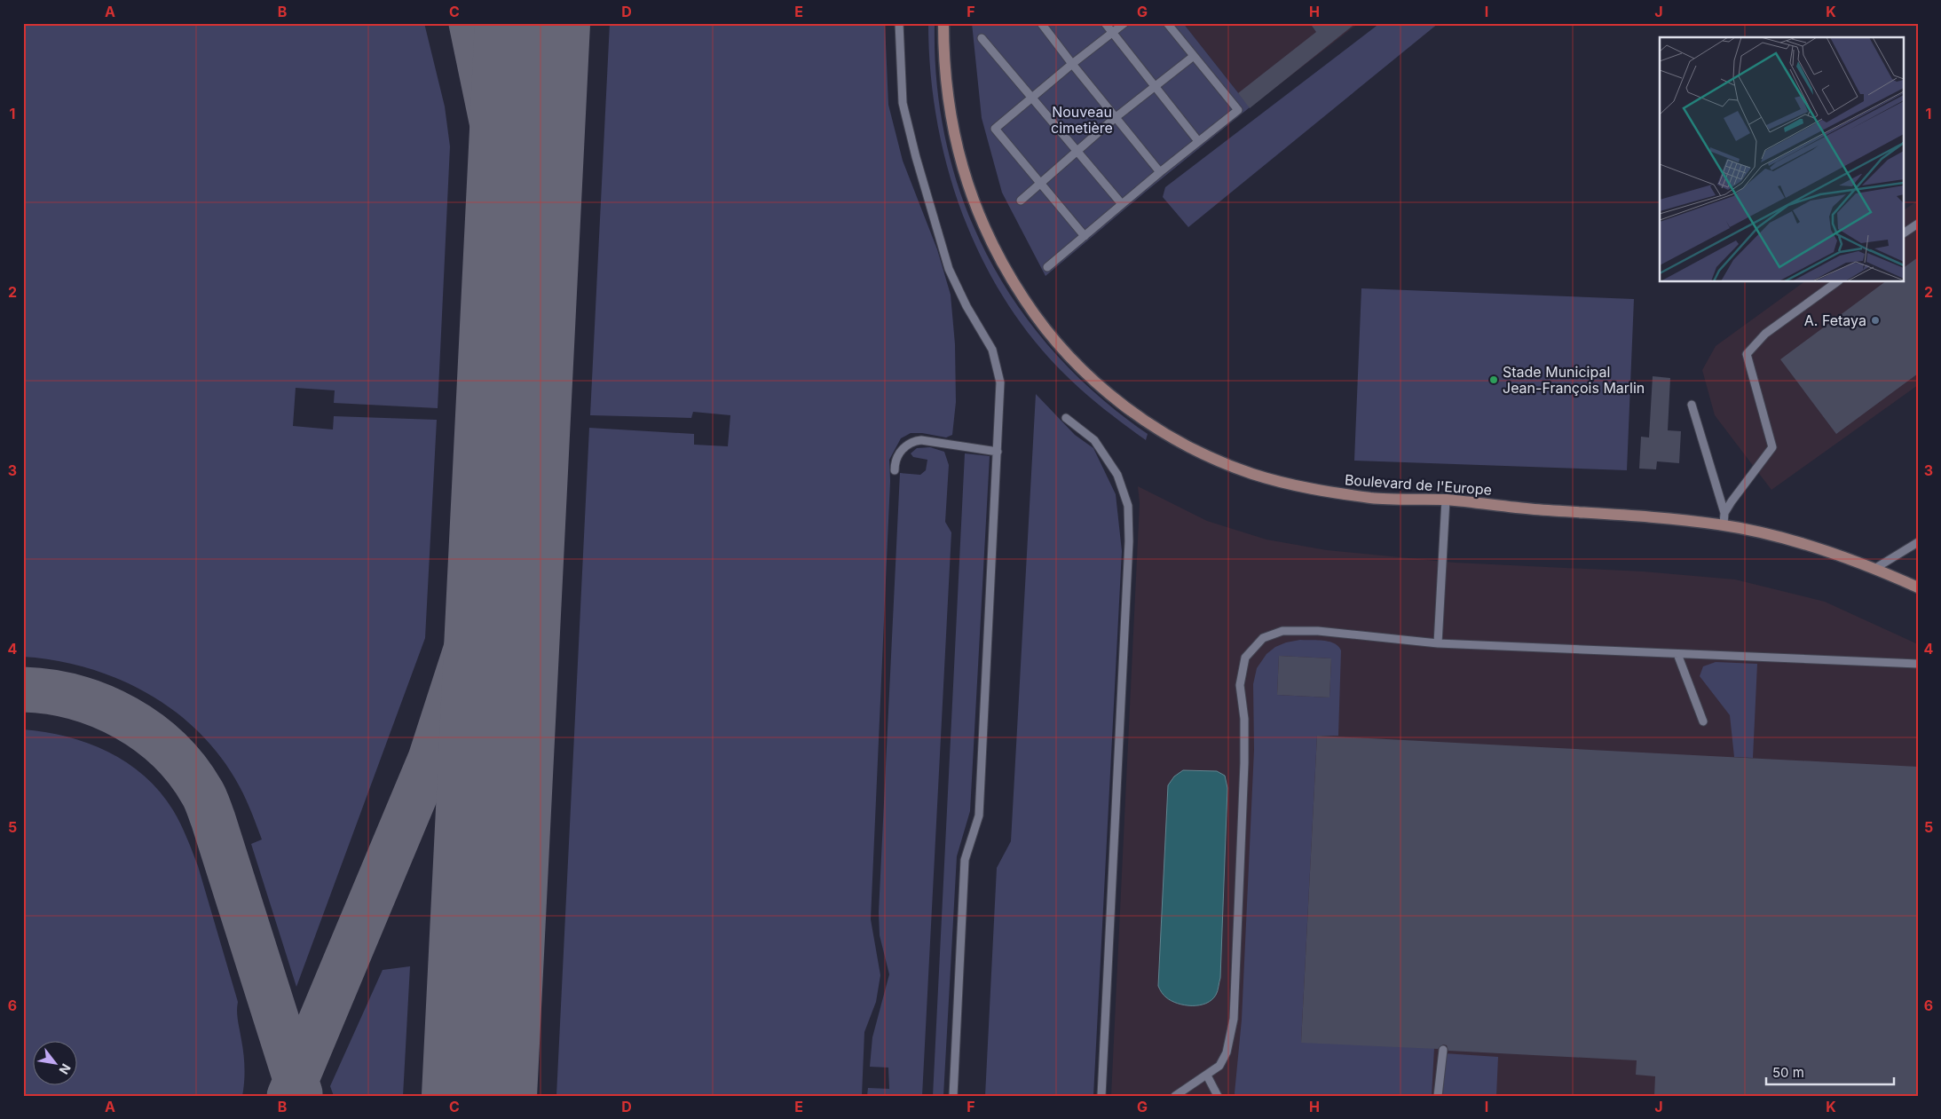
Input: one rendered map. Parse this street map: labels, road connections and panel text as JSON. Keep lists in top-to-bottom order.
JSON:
{
  "streets": {
    "main road": ["Boulevard de l'Europe"]
  },
  "parks": ["Nouveau cimetière"],
  "places": ["A. Fetaya", "Stade Municipal Jean-François Marlin"],
  "scale_bar": "50 m",
  "north": "bottom right",
  "grid": {
    "columns": [
      "A",
      "B",
      "C",
      "D",
      "E",
      "F",
      "G",
      "H",
      "I",
      "J",
      "K"
    ],
    "rows": [
      "1",
      "2",
      "3",
      "4",
      "5",
      "6"
    ]
  }
}
